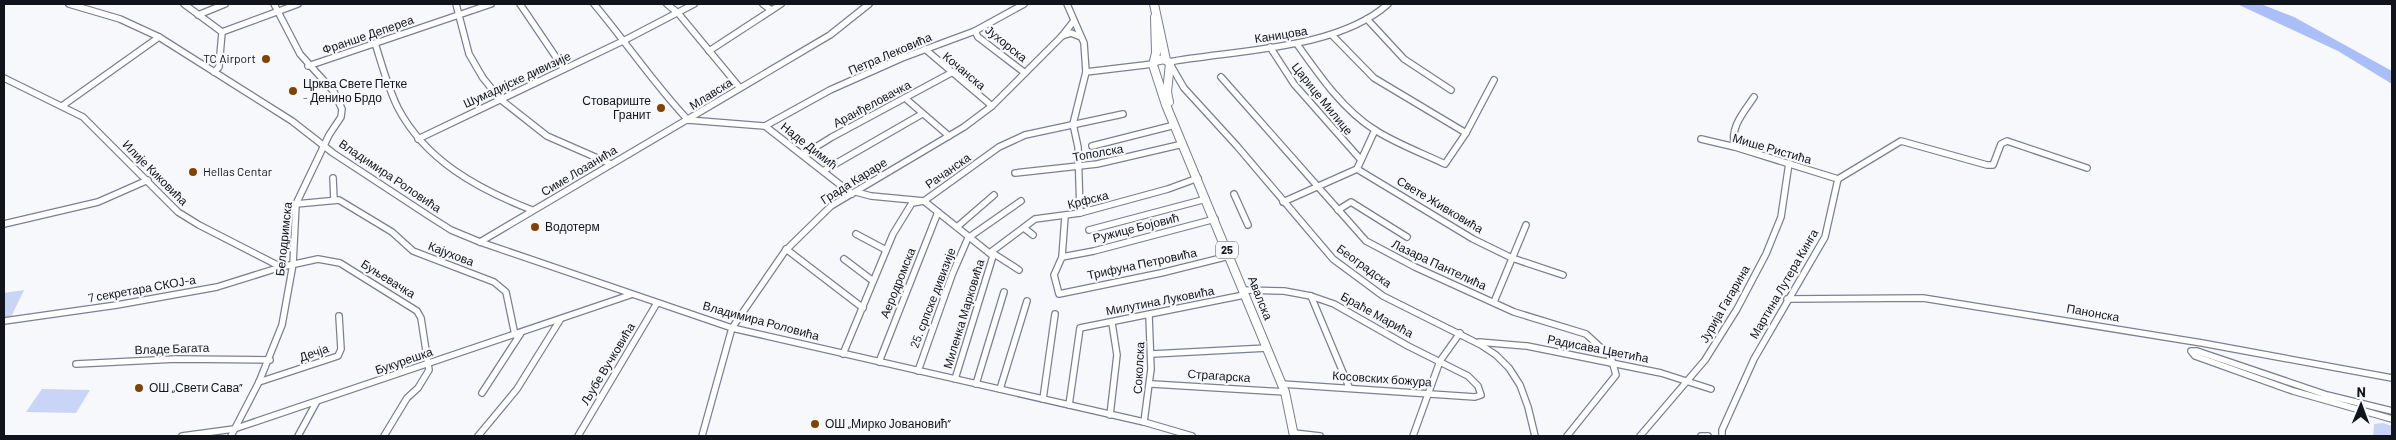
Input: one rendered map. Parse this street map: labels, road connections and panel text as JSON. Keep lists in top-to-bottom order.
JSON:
{
  "streets": {
    "main road": ["25", "Авалска"],
    "street": [
      "Франше Депереа",
      "Каницова",
      "Јухорска",
      "Петра Лековића",
      "Кочанска",
      "Шумадијске дивизије",
      "Млавска",
      "Царице Милице",
      "Аранђеловачка",
      "Наде Димић",
      "Мише Ристића",
      "Тополска",
      "Симе Лозанића",
      "Рачанска",
      "Илије Киковића",
      "Владимира Роловића",
      "Града Караре",
      "Крфска",
      "Свете Живковића",
      "Ружице Бојовић",
      "Белодримска",
      "Кајухова",
      "Трифуна Петровића",
      "Лазара Пантелића",
      "Београдска",
      "Буњевачка",
      "Аеродромска",
      "Мартина Лутера Кинга",
      "7 секретара СКОЈ-а",
      "25. српске дивизије",
      "Милутина Луковића",
      "Јурија Гагарина",
      "Панонска",
      "Миленка Марковића",
      "Браће Марића",
      "Владе Багата",
      "Радисава Цветића",
      "Дечја",
      "Букурешка",
      "Љубе Вучковића",
      "Соколска",
      "Страгарска",
      "Косовских божура"
    ]
  },
  "crossings": [
    ["Франше Депереа", "Белодримска"],
    ["Каницова", "Царице Милице"],
    ["Каницова", "25"],
    ["Каницова", "Београдска"],
    ["Јухорска", "Петра Лековића"],
    ["Јухорска", "Града Караре"],
    ["Петра Лековића", "Кочанска"],
    ["Петра Лековића", "Наде Димић"],
    ["Кочанска", "Аранђеловачка"],
    ["Кочанска", "Града Караре"],
    ["Шумадијске дивизије", "Млавска"],
    ["Млавска", "Наде Димић"],
    ["Млавска", "Симе Лозанића"],
    ["Аранђеловачка", "Наде Димић"],
    ["Наде Димић", "Симе Лозанића"],
    ["Наде Димић", "Рачанска"],
    ["Наде Димић", "Града Караре"],
    ["Мише Ристића", "Мартина Лутера Кинга"],
    ["Мише Ристића", "Јурија Гагарина"],
    ["Тополска", "Авалска"],
    ["Симе Лозанића", "Владимира Роловића"],
    ["Рачанска", "Владимира Роловића"],
    ["Илије Киковића", "7 секретара СКОЈ-а"],
    ["Владимира Роловића", "Града Караре"],
    ["Владимира Роловића", "Белодримска"],
    ["Владимира Роловића", "Аеродромска"],
    ["Владимира Роловића", "25. српске дивизије"],
    ["Владимира Роловића", "Милутина Луковића"],
    ["Владимира Роловића", "Миленка Марковића"],
    ["Владимира Роловића", "Букурешка"],
    ["Владимира Роловића", "Љубе Вучковића"],
    ["Владимира Роловића", "Соколска"],
    ["Крфска", "Авалска"],
    ["Крфска", "Миленка Марковића"],
    ["Ружице Бојовић", "Трифуна Петровића"],
    ["Ружице Бојовић", "Авалска"],
    ["Белодримска", "Кајухова"],
    ["Белодримска", "Буњевачка"],
    ["Белодримска", "Владе Багата"],
    ["Белодримска", "Дечја"],
    ["Белодримска", "Букурешка"],
    ["25", "Београдска"],
    ["25", "Авалска"],
    ["Кајухова", "Букурешка"],
    ["Трифуна Петровића", "Авалска"],
    ["Лазара Пантелића", "Радисава Цветића"],
    ["Београдска", "Радисава Цветића"],
    ["Буњевачка", "Букурешка"],
    ["Мартина Лутера Кинга", "Панонска"],
    ["Авалска", "Милутина Луковића"],
    ["Авалска", "Браће Марића"],
    ["Авалска", "Страгарска"],
    ["Авалска", "Косовских божура"],
    ["Милутина Луковића", "Браће Марића"],
    ["Милутина Луковића", "Соколска"],
    ["Јурија Гагарина", "Радисава Цветића"],
    ["Браће Марића", "Косовских божура"],
    ["Соколска", "Страгарска"],
    ["Страгарска", "Косовских божура"]
  ],
  "places": [
    "TC Airport",
    "Црква Свете Петке - Денино Брдо",
    "Стовариште Гранит",
    "Hellas Centar",
    "Водотерм",
    "ОШ „Свети Сава”",
    "ОШ „Мирко Јовановић”"
  ],
  "north": "top"
}
